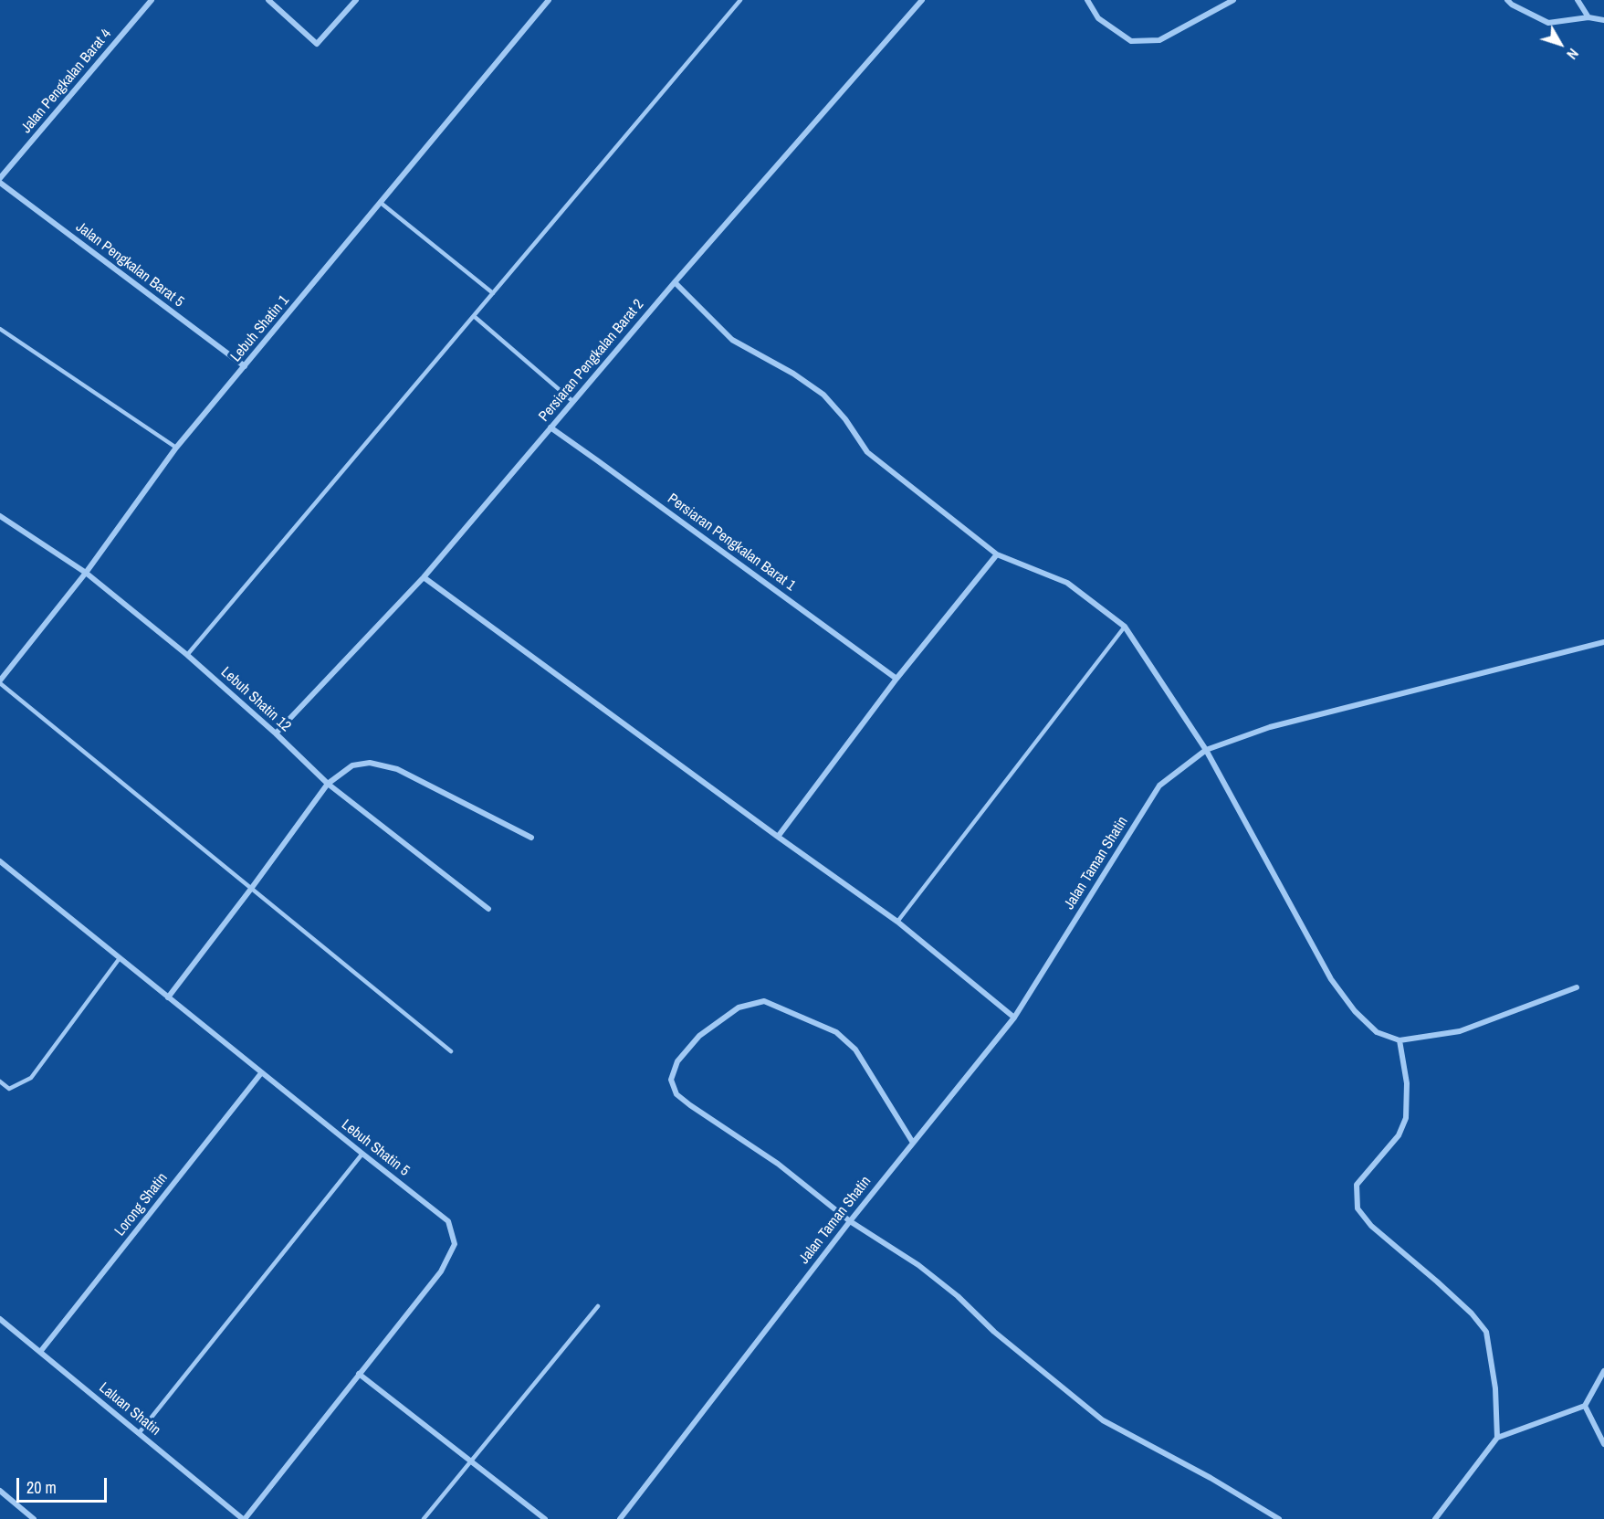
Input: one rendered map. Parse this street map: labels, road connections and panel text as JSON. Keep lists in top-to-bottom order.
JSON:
{
  "streets": {
    "street": [
      "Jalan Pengkalan Barat 4",
      "Jalan Pengkalan Barat 5",
      "Lebuh Shatin 1",
      "Persiaran Pengkalan Barat 2",
      "Persiaran Pengkalan Barat 1",
      "Lebuh Shatin 12",
      "Jalan Taman Shatin",
      "Lebuh Shatin 5",
      "Lorong Shatin",
      "Laluan Shatin"
    ]
  },
  "crossings": [
    ["Jalan Pengkalan Barat 5", "Lebuh Shatin 1"],
    ["Lebuh Shatin 1", "Lebuh Shatin 12"],
    ["Persiaran Pengkalan Barat 2", "Persiaran Pengkalan Barat 1"],
    ["Persiaran Pengkalan Barat 2", "Lebuh Shatin 12"],
    ["Lebuh Shatin 5", "Lorong Shatin"],
    ["Lebuh Shatin 5", "Laluan Shatin"],
    ["Lorong Shatin", "Laluan Shatin"]
  ],
  "scale_bar": "20 m",
  "north": "bottom right"
}
